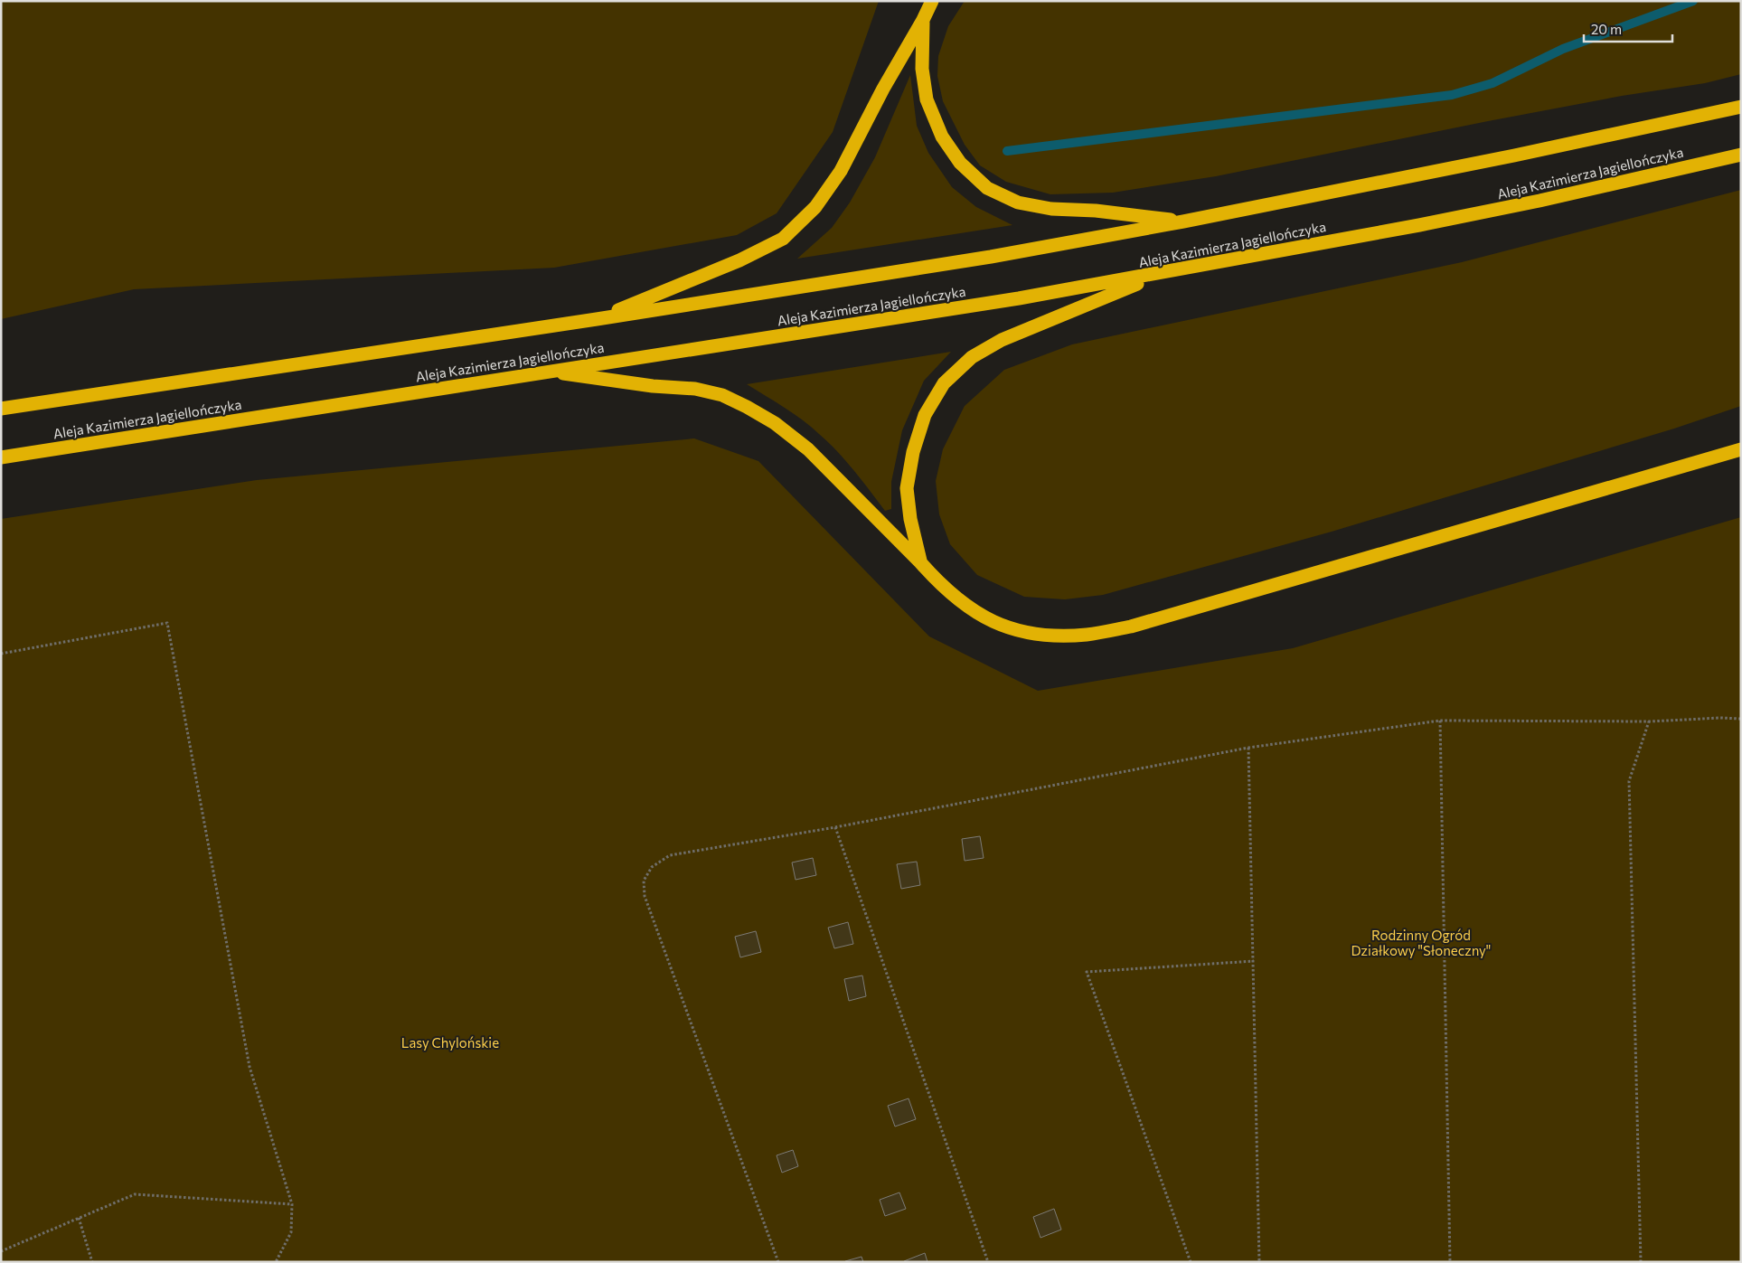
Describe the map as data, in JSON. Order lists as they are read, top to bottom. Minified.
{"streets":{"highway":["Aleja Kazimierza Jagiellończyka"]},"parks":["Rodzinny Ogród Działkowy \"Słoneczny\"","Lasy Chylońskie"],"scale_bar":"20 m"}
